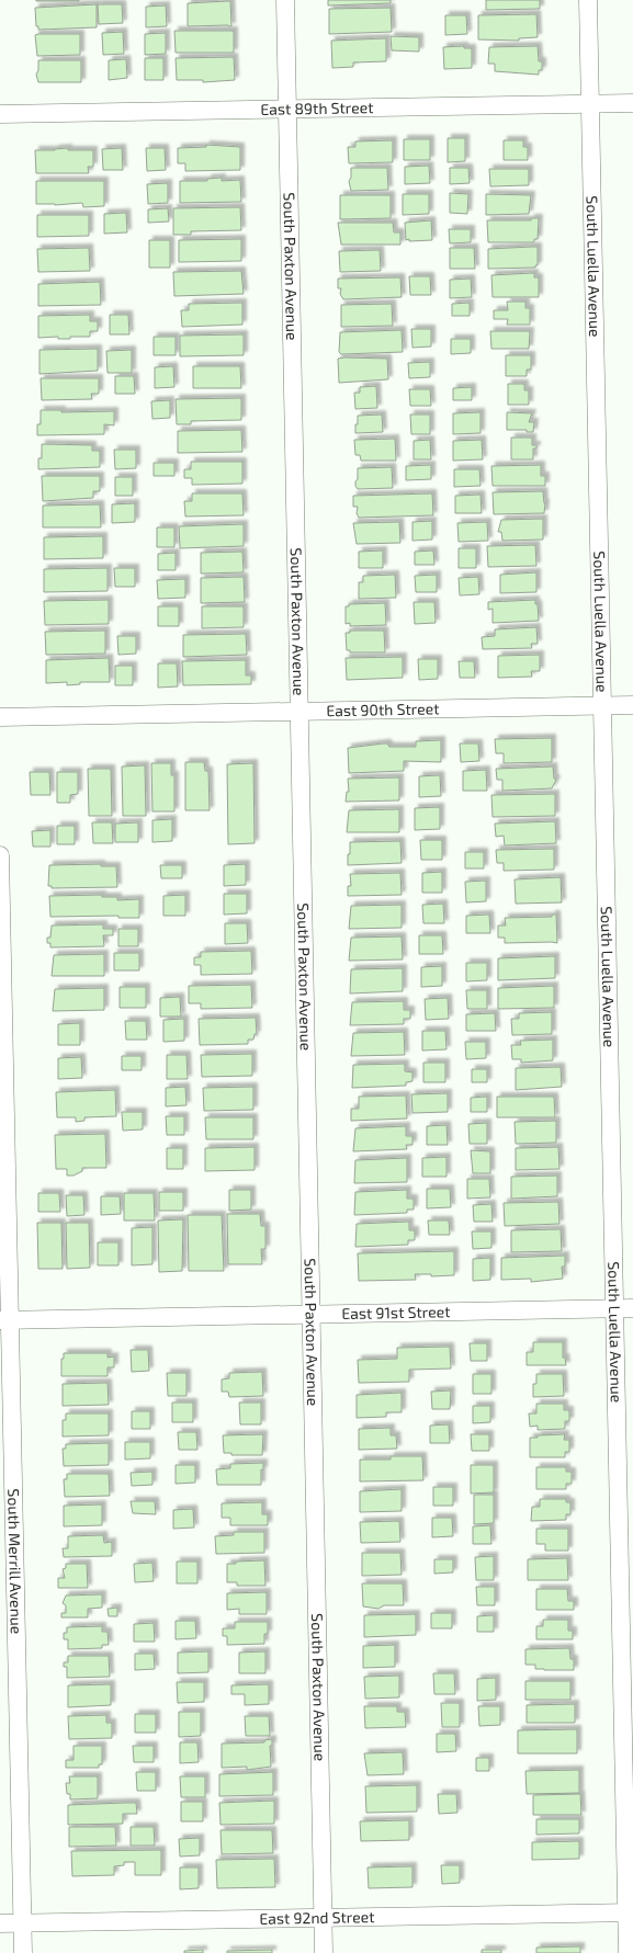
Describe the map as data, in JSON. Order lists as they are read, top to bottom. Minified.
{"streets":{"street":["East 89th Street","South Paxton Avenue","South Luella Avenue","East 90th Street","East 91st Street","South Merrill Avenue","East 92nd Street"]},"crossings":[["East 89th Street","South Paxton Avenue"],["East 89th Street","South Luella Avenue"],["South Paxton Avenue","East 90th Street"],["South Paxton Avenue","East 91st Street"],["South Paxton Avenue","East 92nd Street"],["South Luella Avenue","East 90th Street"],["South Luella Avenue","East 91st Street"],["South Luella Avenue","East 92nd Street"],["East 91st Street","South Merrill Avenue"],["South Merrill Avenue","East 92nd Street"]]}
